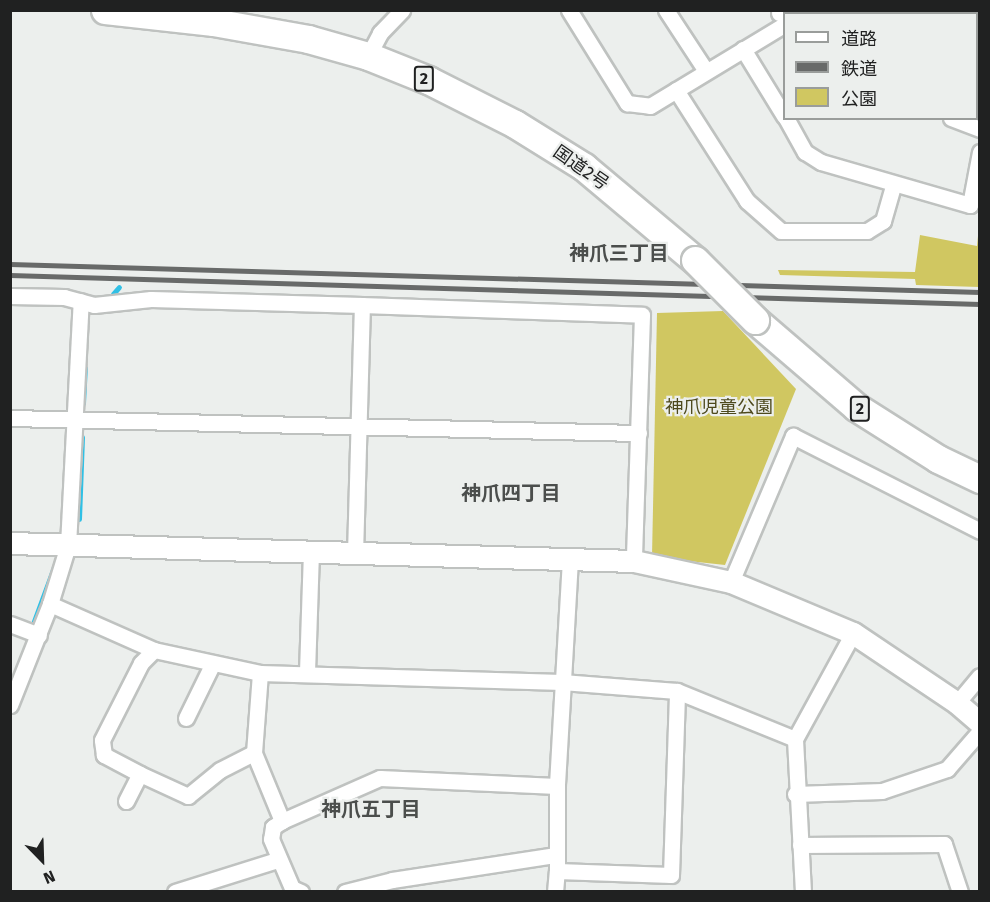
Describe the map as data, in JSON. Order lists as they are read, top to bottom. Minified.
{"streets":{"highway":["2","国道2号"]},"districts":["神爪三丁目","神爪四丁目","神爪五丁目"],"parks":["神爪児童公園"],"legend":["道路","鉄道","公園"],"north":"bottom right"}
